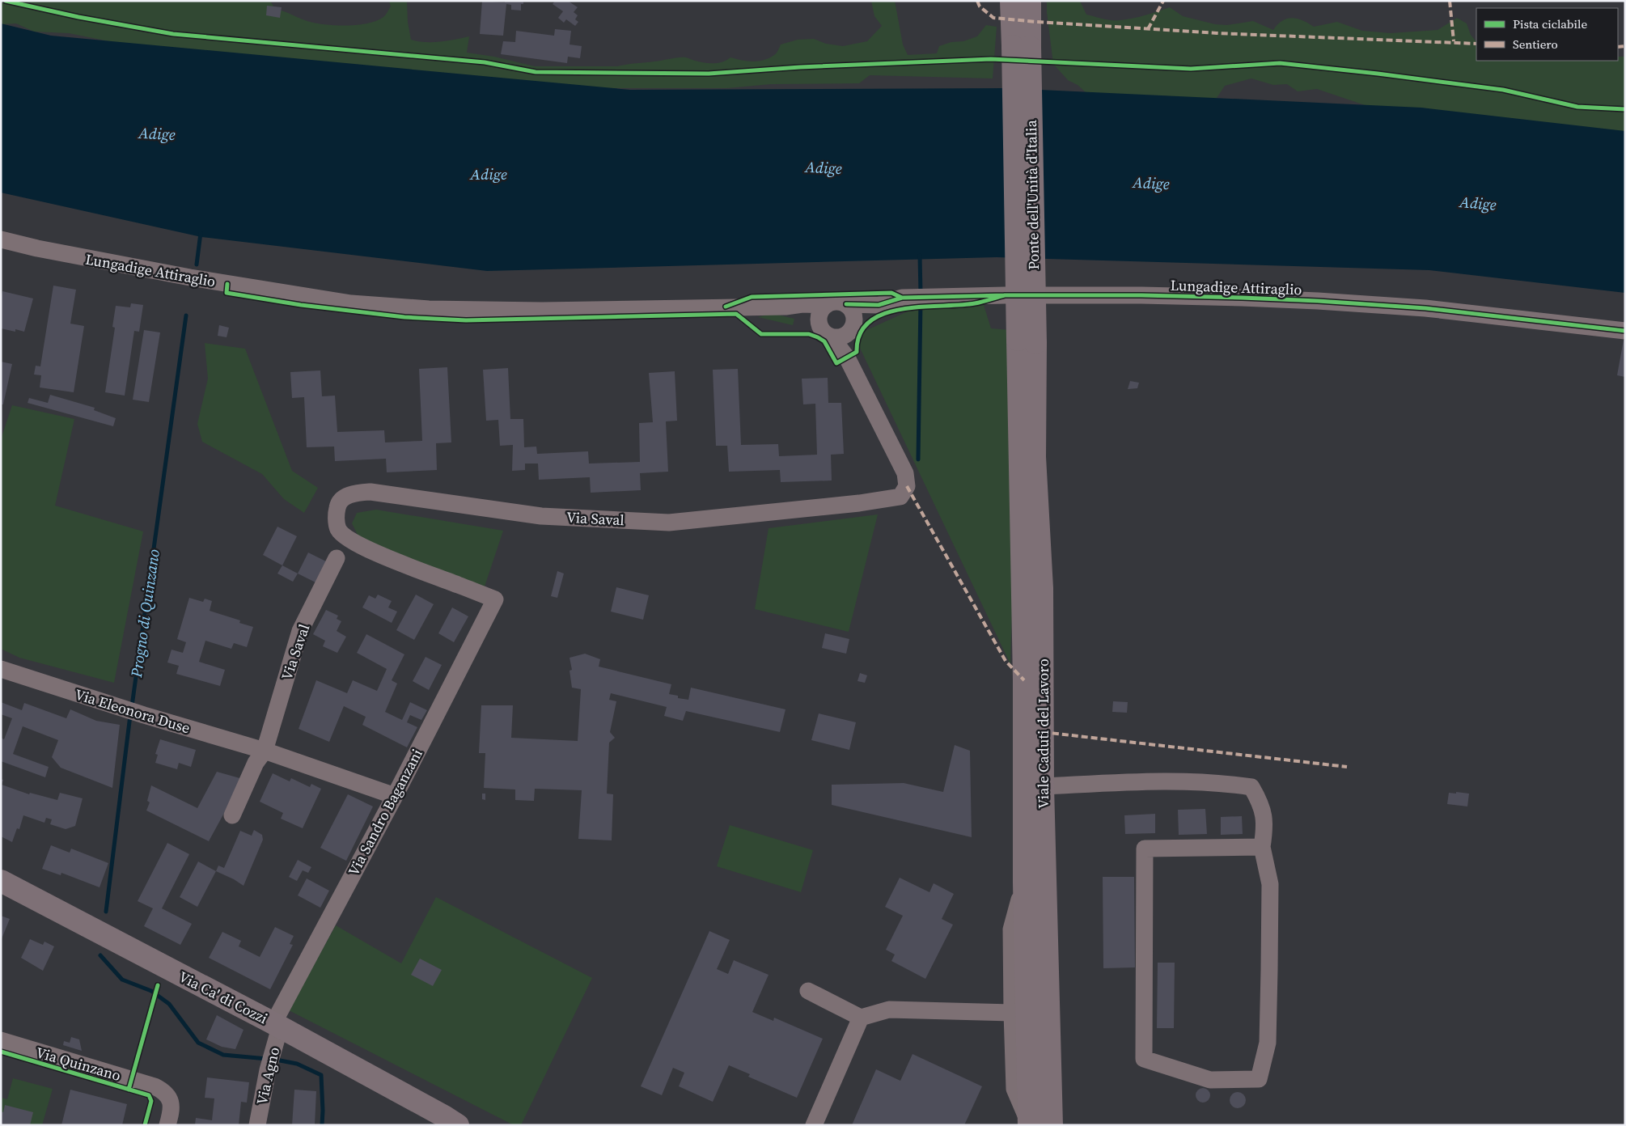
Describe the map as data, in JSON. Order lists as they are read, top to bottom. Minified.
{"streets":{"main road":["Ponte dell'Unità d'Italia","Viale Caduti del Lavoro","Via Ca' di Cozzi"],"street":["Lungadige Attiraglio","Via Saval","Via Eleonora Duse","Via Sandro Baganzani","Via Quinzano","Via Agno"]},"crossings":[["Ponte dell'Unità d'Italia","Viale Caduti del Lavoro"],["Lungadige Attiraglio","Via Saval"],["Via Saval","Via Eleonora Duse"],["Via Saval","Via Sandro Baganzani"],["Via Eleonora Duse","Via Sandro Baganzani"],["Via Sandro Baganzani","Via Ca' di Cozzi"],["Via Sandro Baganzani","Via Agno"],["Via Ca' di Cozzi","Via Agno"]],"water":["Adige","Progno di Quinzano"],"legend":["Pista ciclabile","Sentiero"]}
